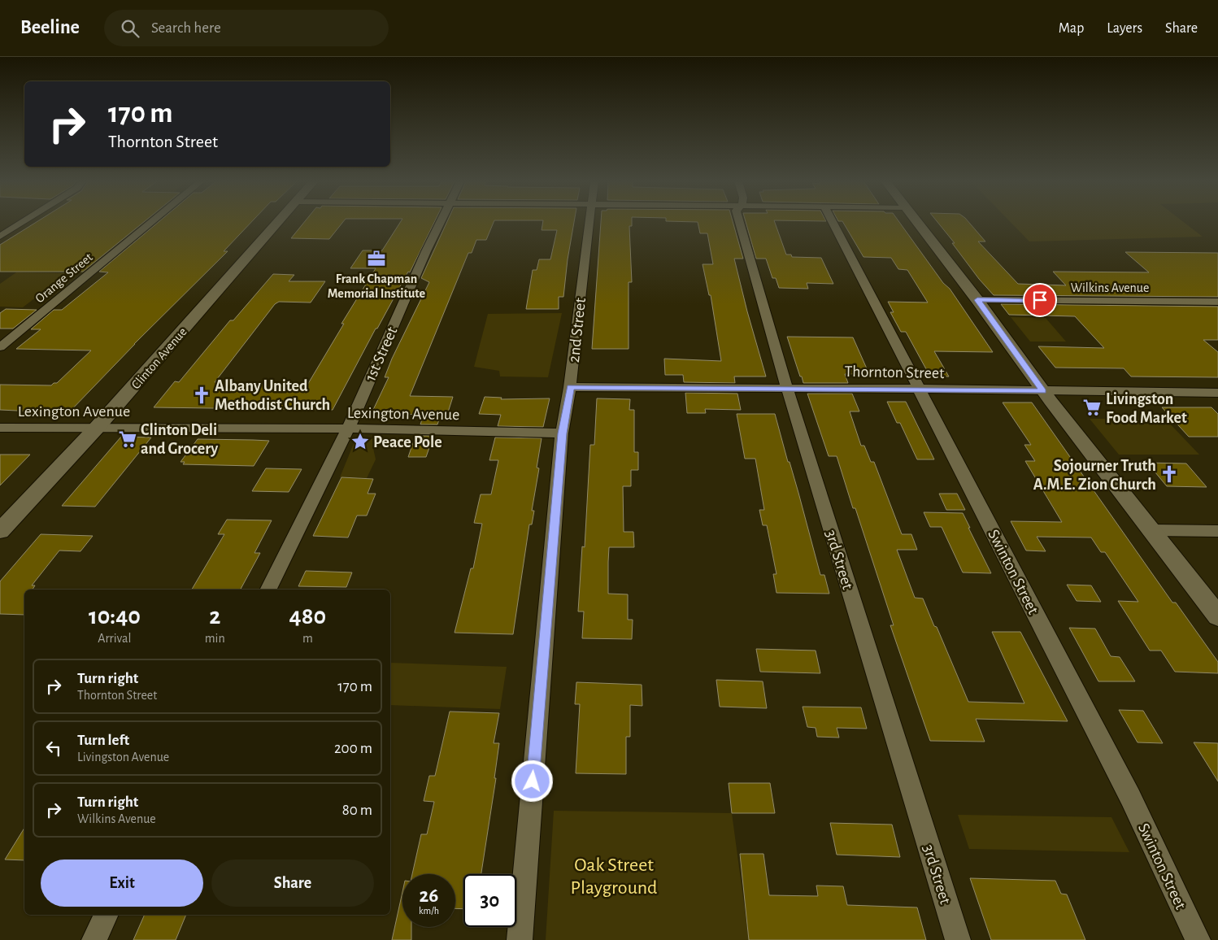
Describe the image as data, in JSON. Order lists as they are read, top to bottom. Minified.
{"streets":{"street":["Orange Street","Wilkins Avenue","2nd Street","1st Street","Clinton Avenue","Thornton Street","Lexington Avenue","3rd Street","Swinton Street"]},"crossings":[["2nd Street","Thornton Street"],["2nd Street","Lexington Avenue"],["1st Street","Lexington Avenue"],["Clinton Avenue","Lexington Avenue"],["Thornton Street","3rd Street"],["Thornton Street","Swinton Street"]],"parks":["Oak Street Playground"],"places":{"office":["Frank Chapman Memorial Institute"],"church":["Albany United Methodist Church","Sojourner Truth A.M.E. Zion Church"],"supermarket":["Livingston Food Market","Clinton Deli and Grocery"],"place":["Peace Pole"]},"page":{"header":"Beeline","search":"Search here","nav":["Map","Layers","Share"],"turn":["170 m","Thornton Street"],"eta":["10:40","Arrival","2","min","480","m"],"list":[{"name":"Turn right","note":"Thornton Street","value":"170 m"},{"name":"Turn left","note":"Livingston Avenue","value":"200 m"},{"name":"Turn right","note":"Wilkins Avenue","value":"80 m"}],"buttons":["Exit","Share"],"speed":"26 km/h","limit":"30"}}
